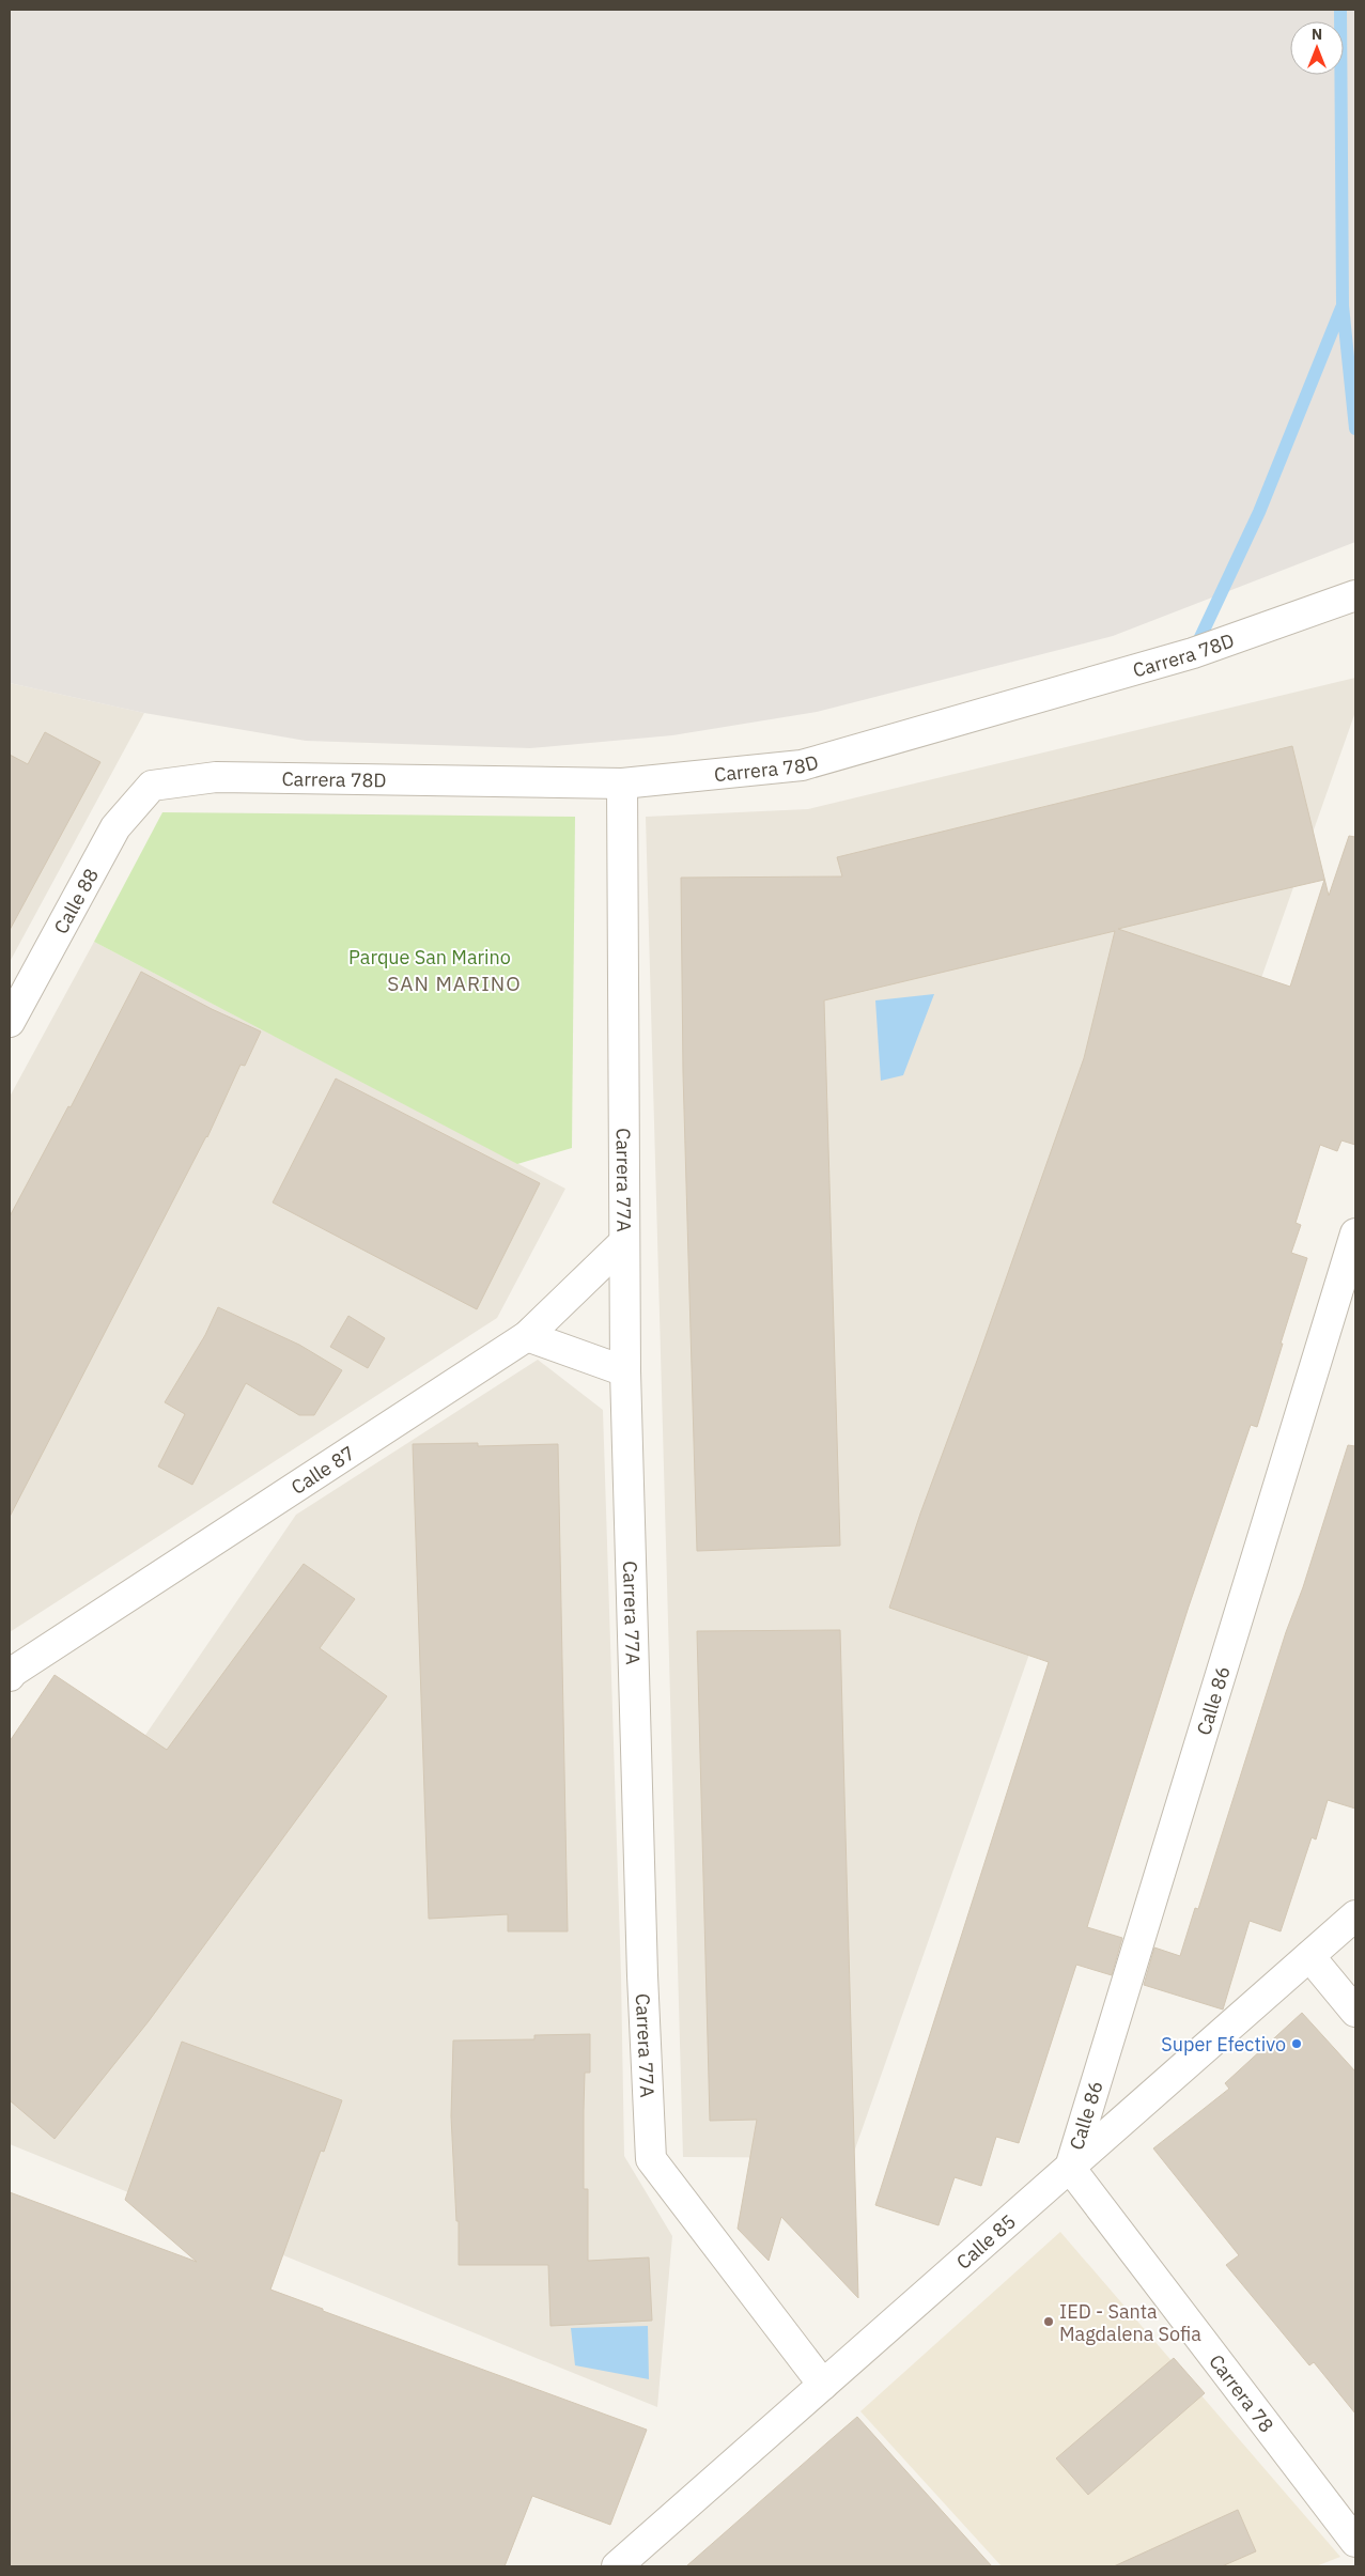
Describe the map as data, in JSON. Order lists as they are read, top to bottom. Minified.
{"streets":{"street":["Carrera 78D","Calle 88","Carrera 77A","Calle 87","Calle 86","Calle 85","Carrera 78"]},"crossings":[["Carrera 78D","Calle 88"],["Carrera 78D","Carrera 77A"],["Carrera 77A","Calle 87"],["Carrera 77A","Calle 85"],["Calle 86","Calle 85"],["Calle 86","Carrera 78"],["Calle 85","Carrera 78"]],"districts":["SAN MARINO"],"parks":["Parque San Marino"],"places":["Super Efectivo","IED - Santa Magdalena Sofia"],"north":"top"}
